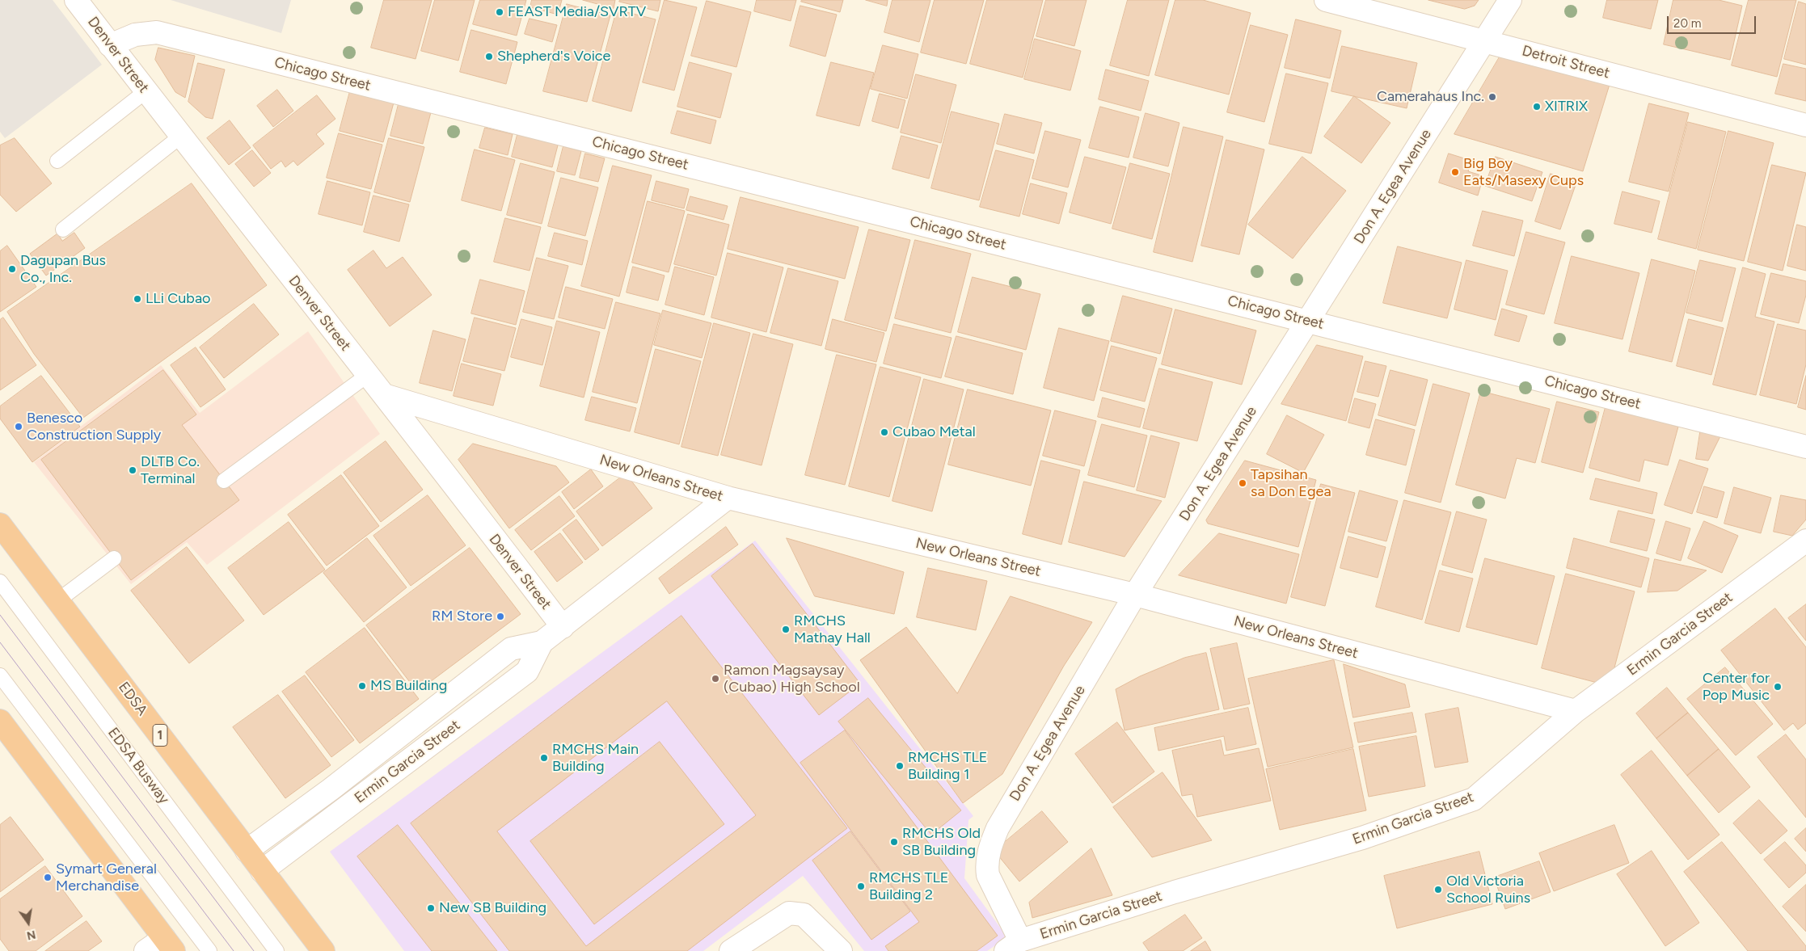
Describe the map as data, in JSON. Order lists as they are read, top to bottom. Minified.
{"streets":{"highway":["EDSA","1"],"street":["Denver Street","Detroit Street","Chicago Street","Don A. Egea Avenue","New Orleans Street","Ermin Garcia Street"],"lane":["EDSA Busway"]},"crossings":[["Denver Street","Chicago Street"],["Denver Street","New Orleans Street"],["Denver Street","Ermin Garcia Street"],["Detroit Street","Don A. Egea Avenue"],["Chicago Street","Don A. Egea Avenue"],["Don A. Egea Avenue","New Orleans Street"],["Don A. Egea Avenue","Ermin Garcia Street"],["New Orleans Street","Ermin Garcia Street"],["Ermin Garcia Street","EDSA"]],"places":["FEAST Media/SVRTV","Shepherd's Voice","Camerahaus Inc.","XITRIX","Big Boy Eats/Masexy Cups","Dagupan Bus Co., Inc.","LLi Cubao","Benesco Construction Supply","Cubao Metal","DLTB Co. Terminal","Tapsihan sa Don Egea","RM Store","RMCHS Mathay Hall","Ramon Magsaysay (Cubao) High School","MS Building","Center for Pop Music","RMCHS Main Building","RMCHS TLE Building 1","RMCHS Old SB Building","Symart General Merchandise","RMCHS TLE Building 2","Old Victoria School Ruins","New SB Building"],"scale_bar":"20 m","north":"bottom"}
